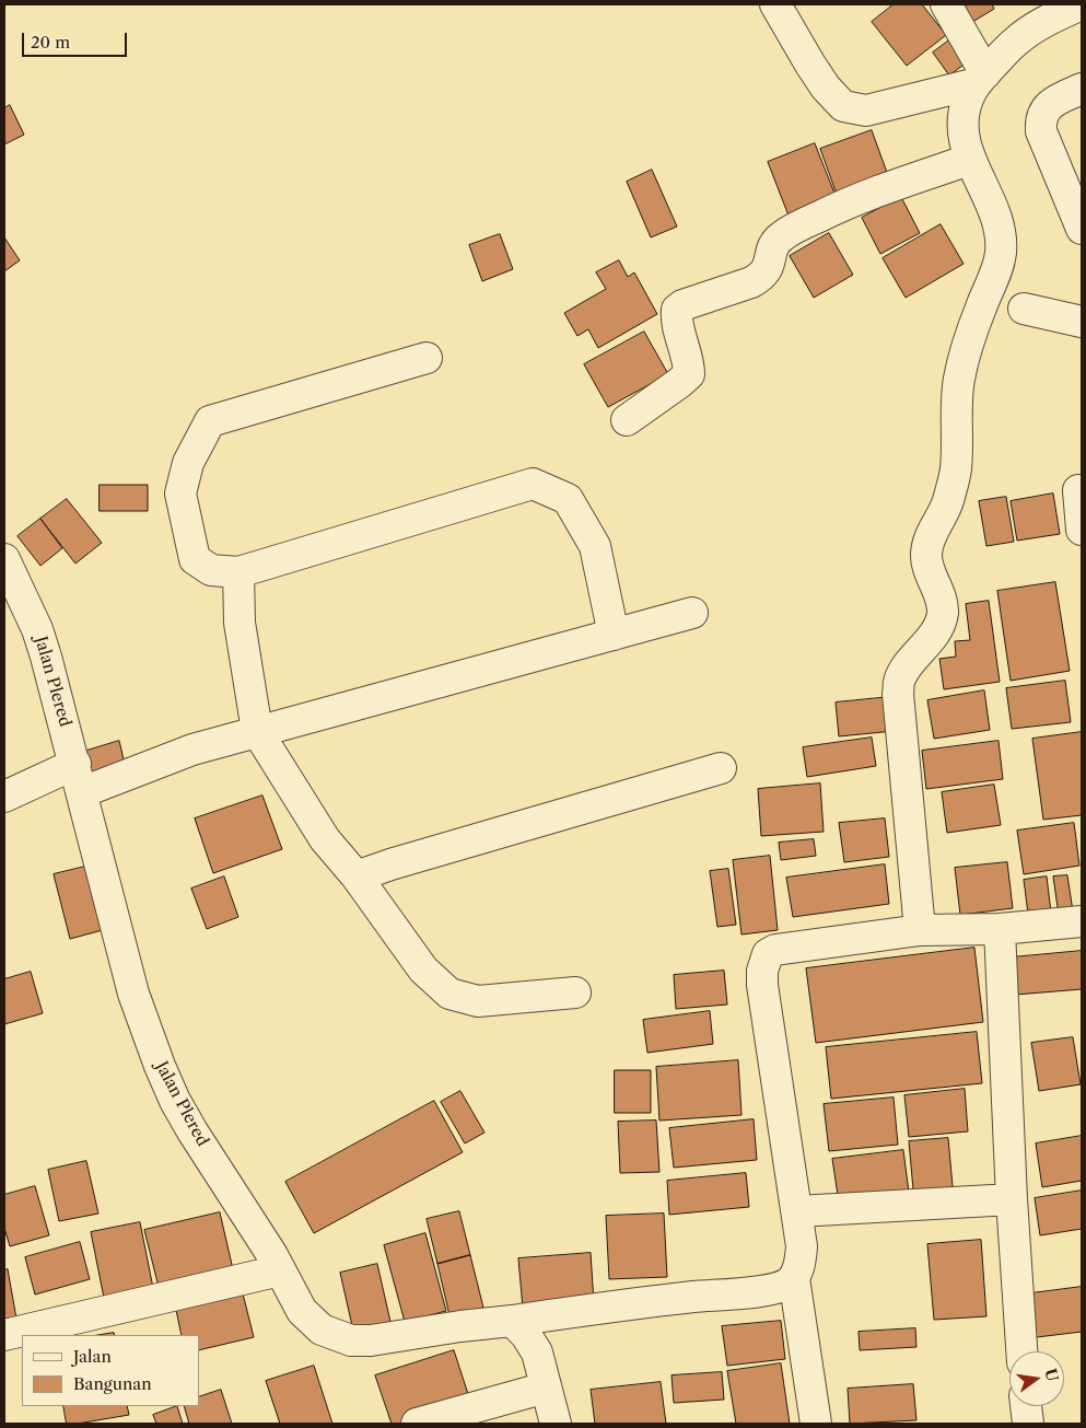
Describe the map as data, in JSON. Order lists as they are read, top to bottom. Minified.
{"streets":{"street":["Jalan Plered"]},"legend":["Jalan","Bangunan"],"scale_bar":"20 m","north":"right"}
